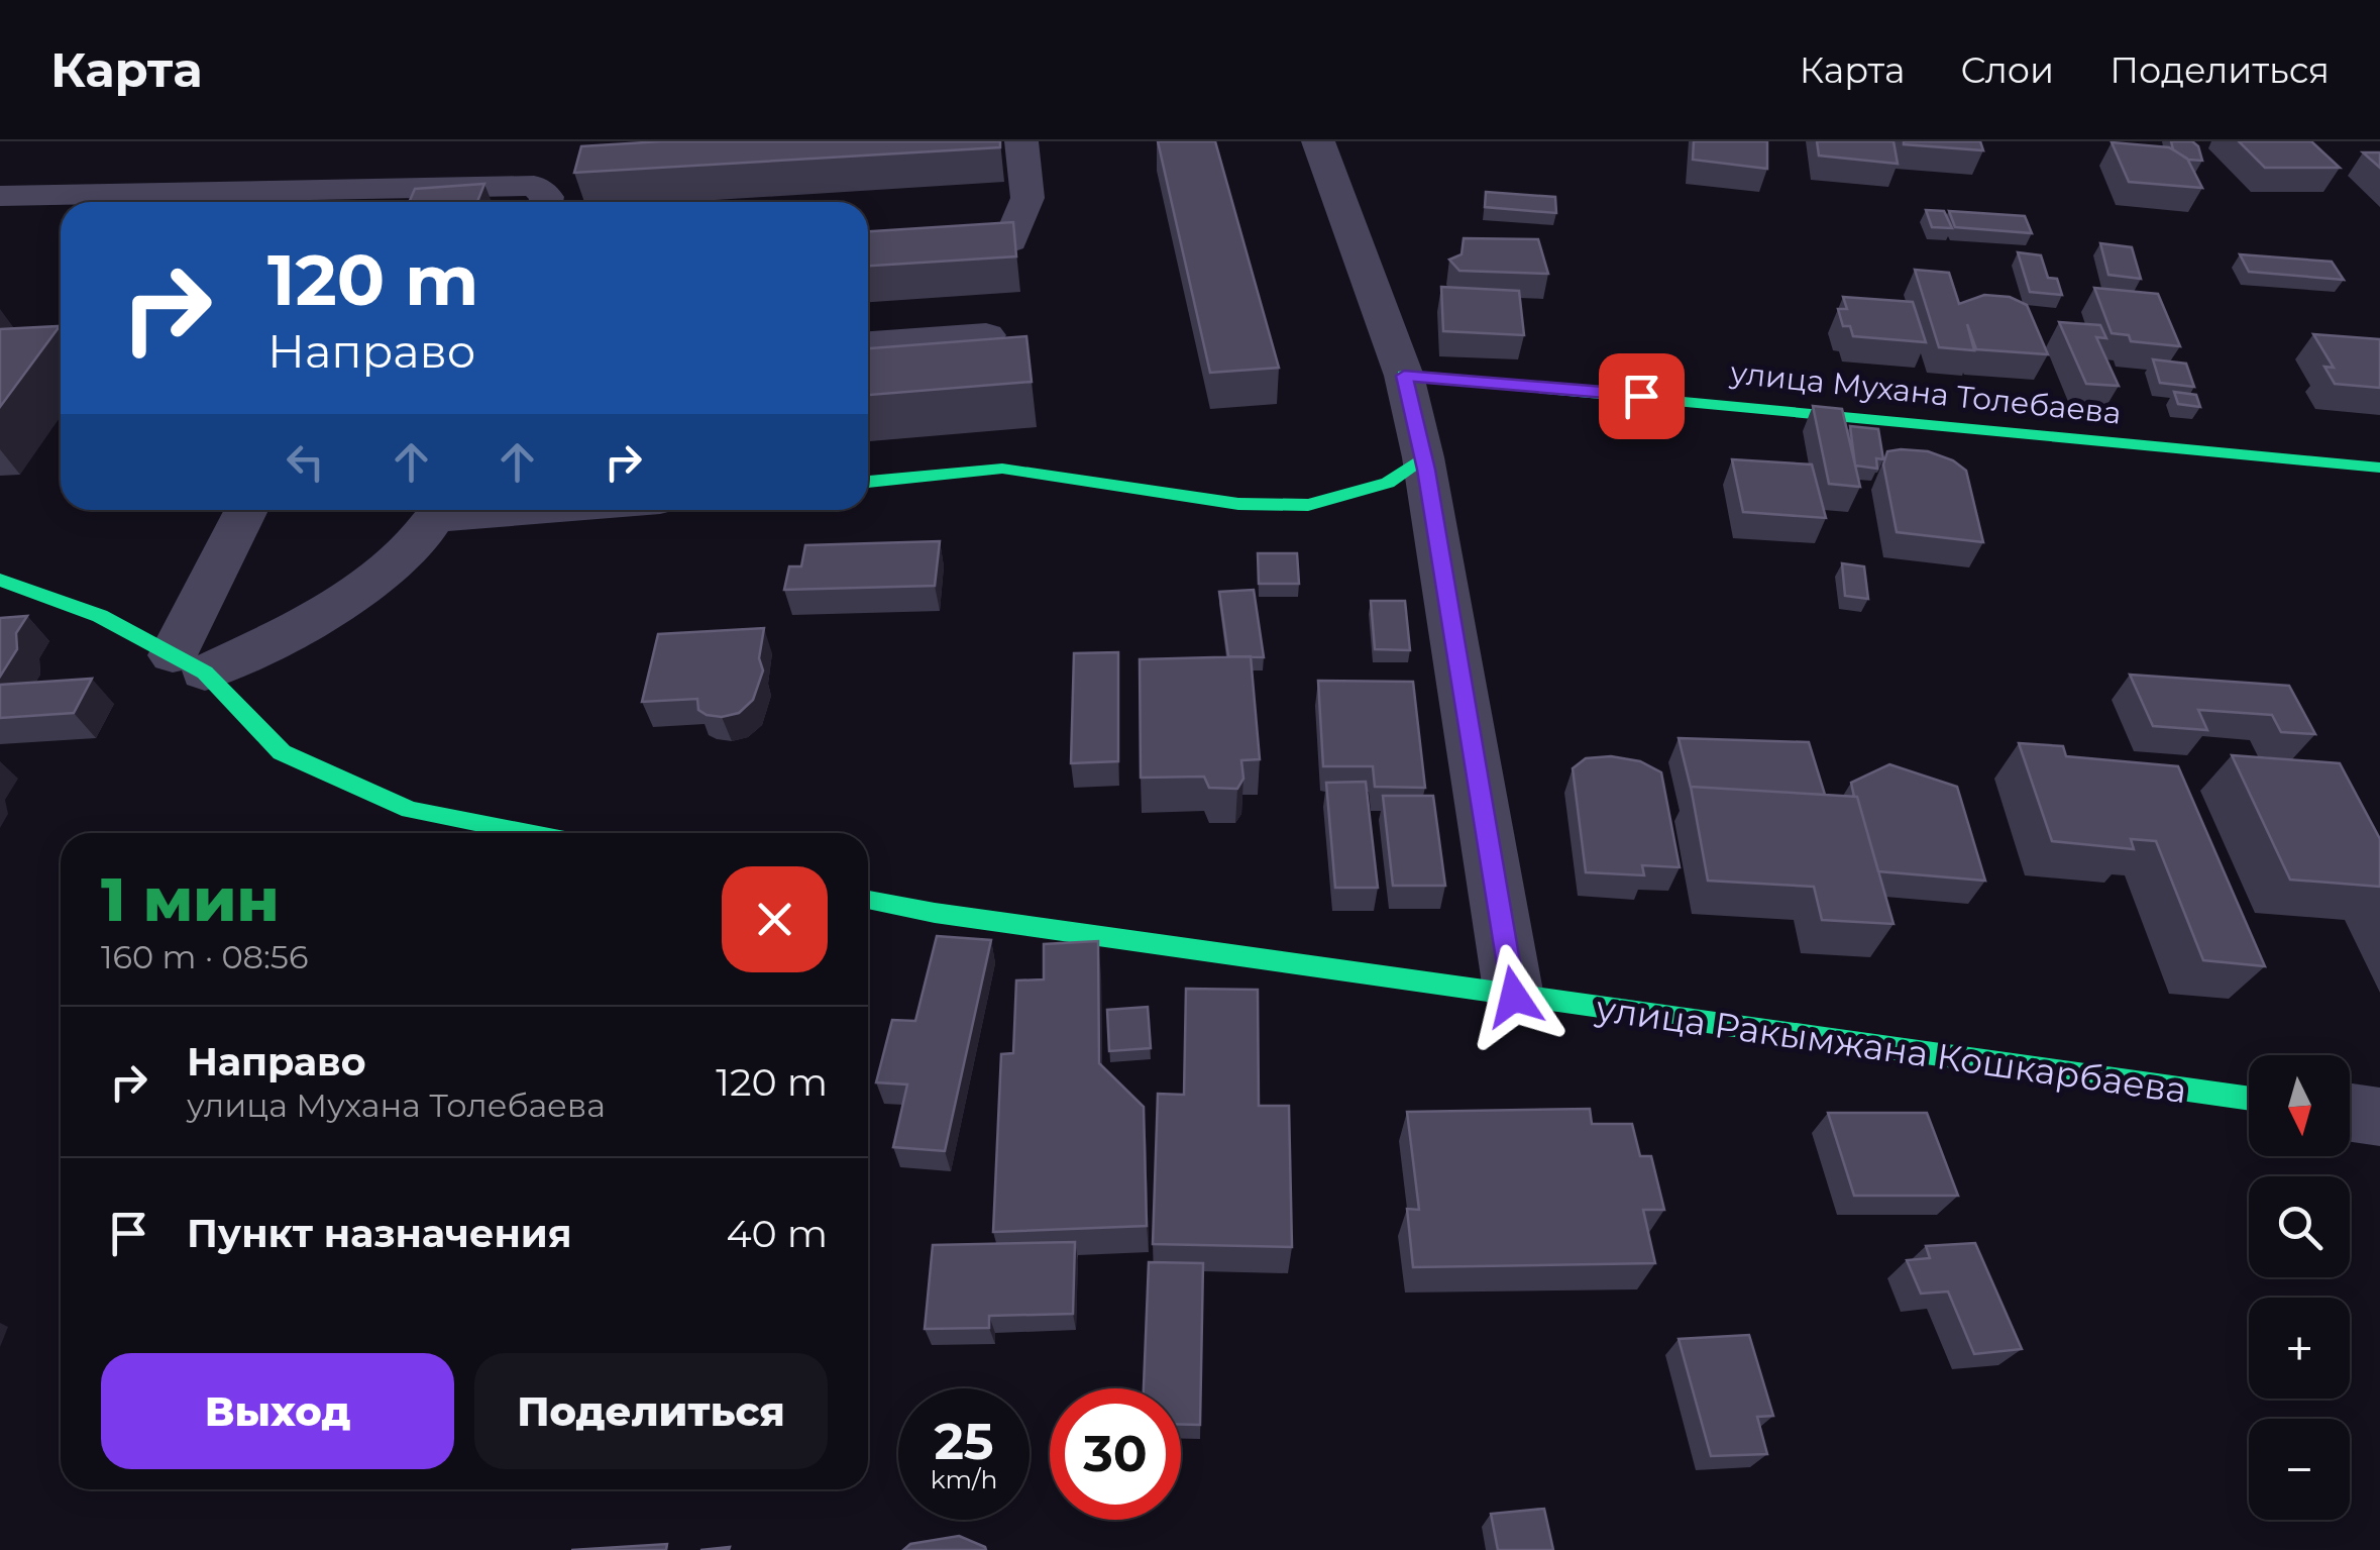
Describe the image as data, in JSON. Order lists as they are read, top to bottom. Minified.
{"streets":{"street":["улица Мухана Толебаева","улица Ракымжана Кошкарбаева"]},"north":"bottom","page":{"header":"Карта","nav":["Карта","Слои","Поделиться"],"turn":["120 m","Направо"],"heading":["1 мин","160 m · 08:56"],"list":[{"name":"Направо","note":"улица Мухана Толебаева","value":"120 m"},{"name":"Пункт назначения","value":"40 m"}],"map_buttons":["+","−"],"buttons":["Выход","Поделиться"],"speed":"25 km/h","limit":"30"}}
